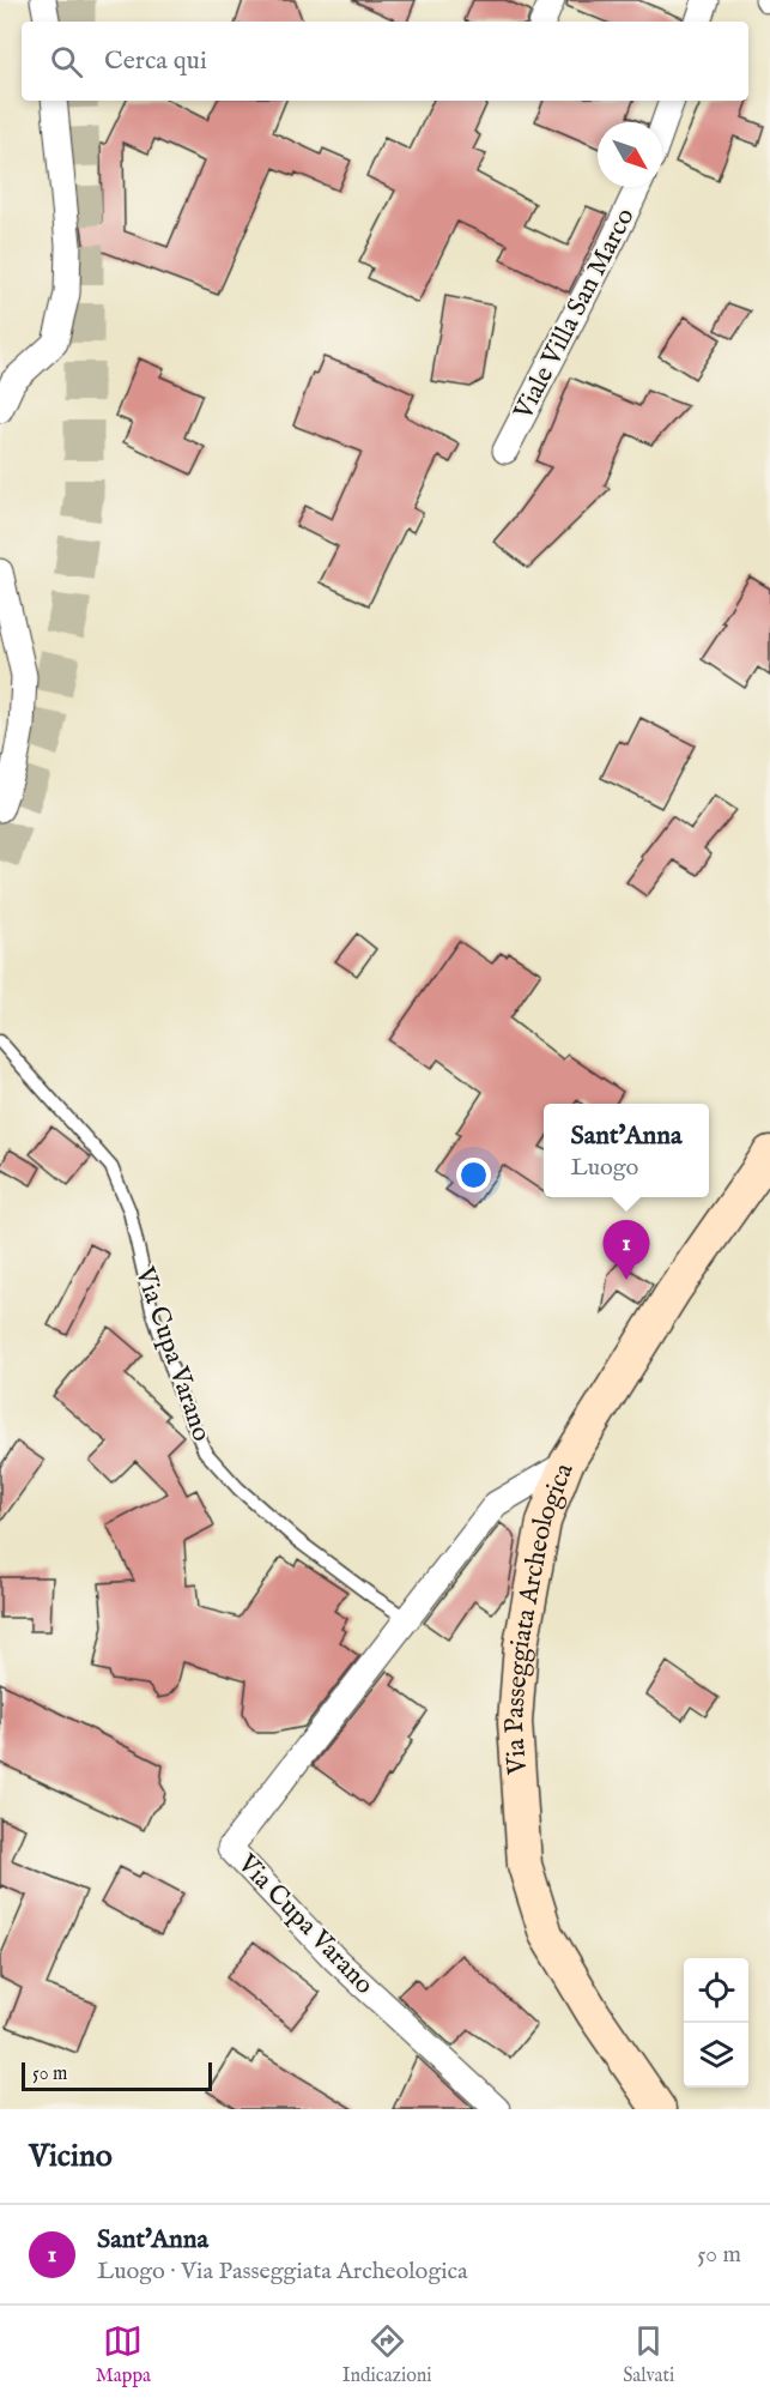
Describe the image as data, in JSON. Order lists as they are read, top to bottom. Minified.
{"streets":{"street":["Viale Villa San Marco","Via Cupa Varano","Via Passeggiata Archeologica"]},"crossings":[["Via Cupa Varano","Via Passeggiata Archeologica"]],"scale_bar":"50 m","north":"bottom right","page":{"search":"Cerca qui","popup":["Sant'Anna","Luogo"],"pins":"1","scale":"50 m","heading":"Vicino","list":[{"mark":"1","name":"Sant'Anna","note":"Luogo · Via Passeggiata Archeologica","value":"50 m"}],"nav":["Mappa","Indicazioni","Salvati"]}}
